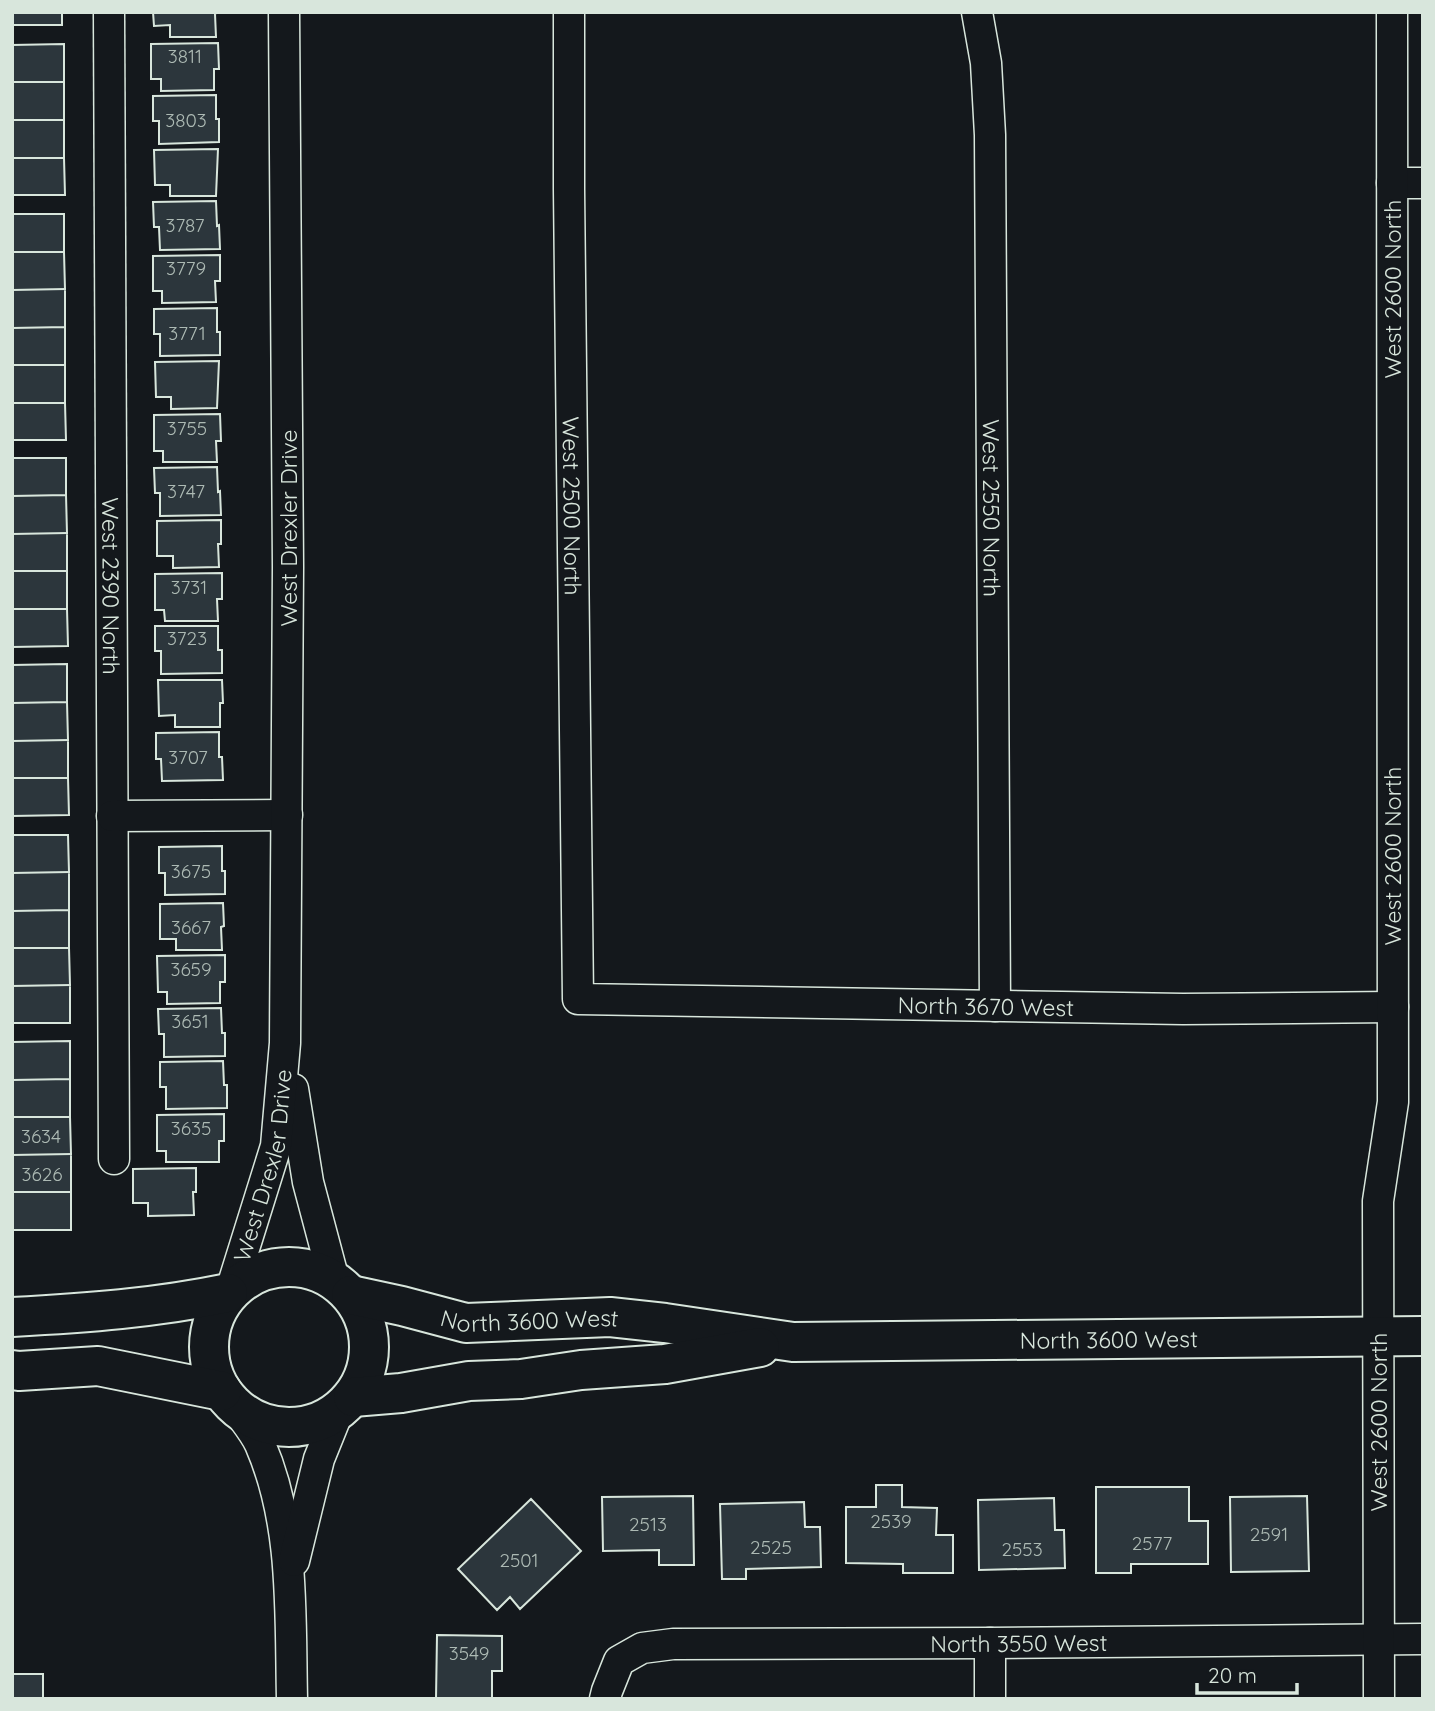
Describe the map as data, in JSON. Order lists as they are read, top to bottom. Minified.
{"streets":{"street":["West 2600 North","West 2500 North","West 2550 North","West Drexler Drive","West 2390 North","North 3670 West","North 3600 West","North 3550 West"]},"crossings":[["West 2600 North","North 3670 West"],["West 2600 North","North 3600 West"],["West 2600 North","North 3550 West"],["West 2500 North","North 3670 West"],["West 2550 North","North 3670 West"],["West Drexler Drive","North 3600 West"]],"house_numbers":["3811","3803","3787","3779","3771","3755","3747","3731","3723","3707","3675","3667","3659","3651","3635","3634","3626","2539","2513","2591","2577","2525","2553","2501","3549"],"scale_bar":"20 m"}
